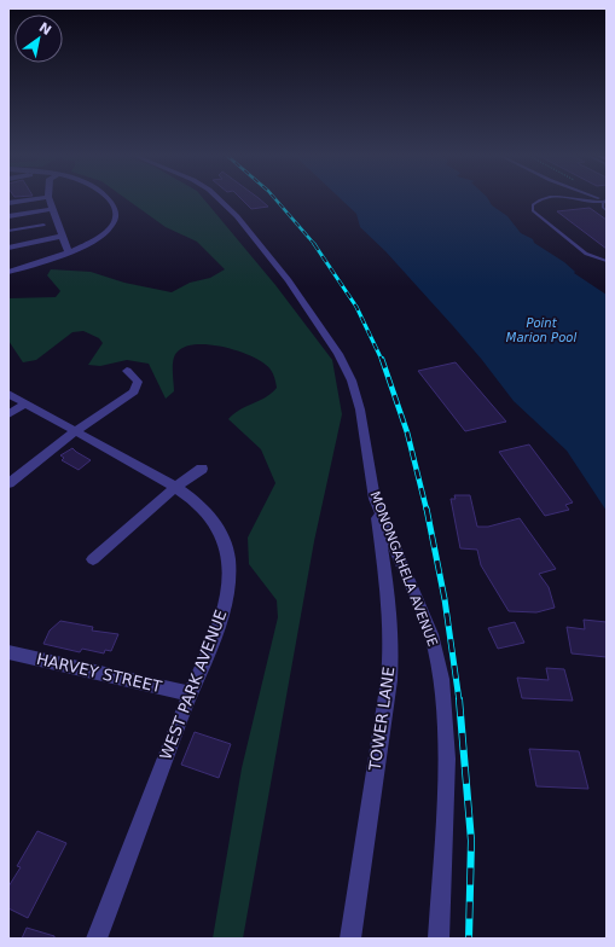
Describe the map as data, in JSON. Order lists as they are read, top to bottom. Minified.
{"streets":{"street":["MONONGAHELA AVENUE","HARVEY STREET","WEST PARK AVENUE","TOWER LANE"]},"crossings":[["MONONGAHELA AVENUE","TOWER LANE"],["HARVEY STREET","WEST PARK AVENUE"]],"water":["Point Marion Pool"],"north":"top right"}
